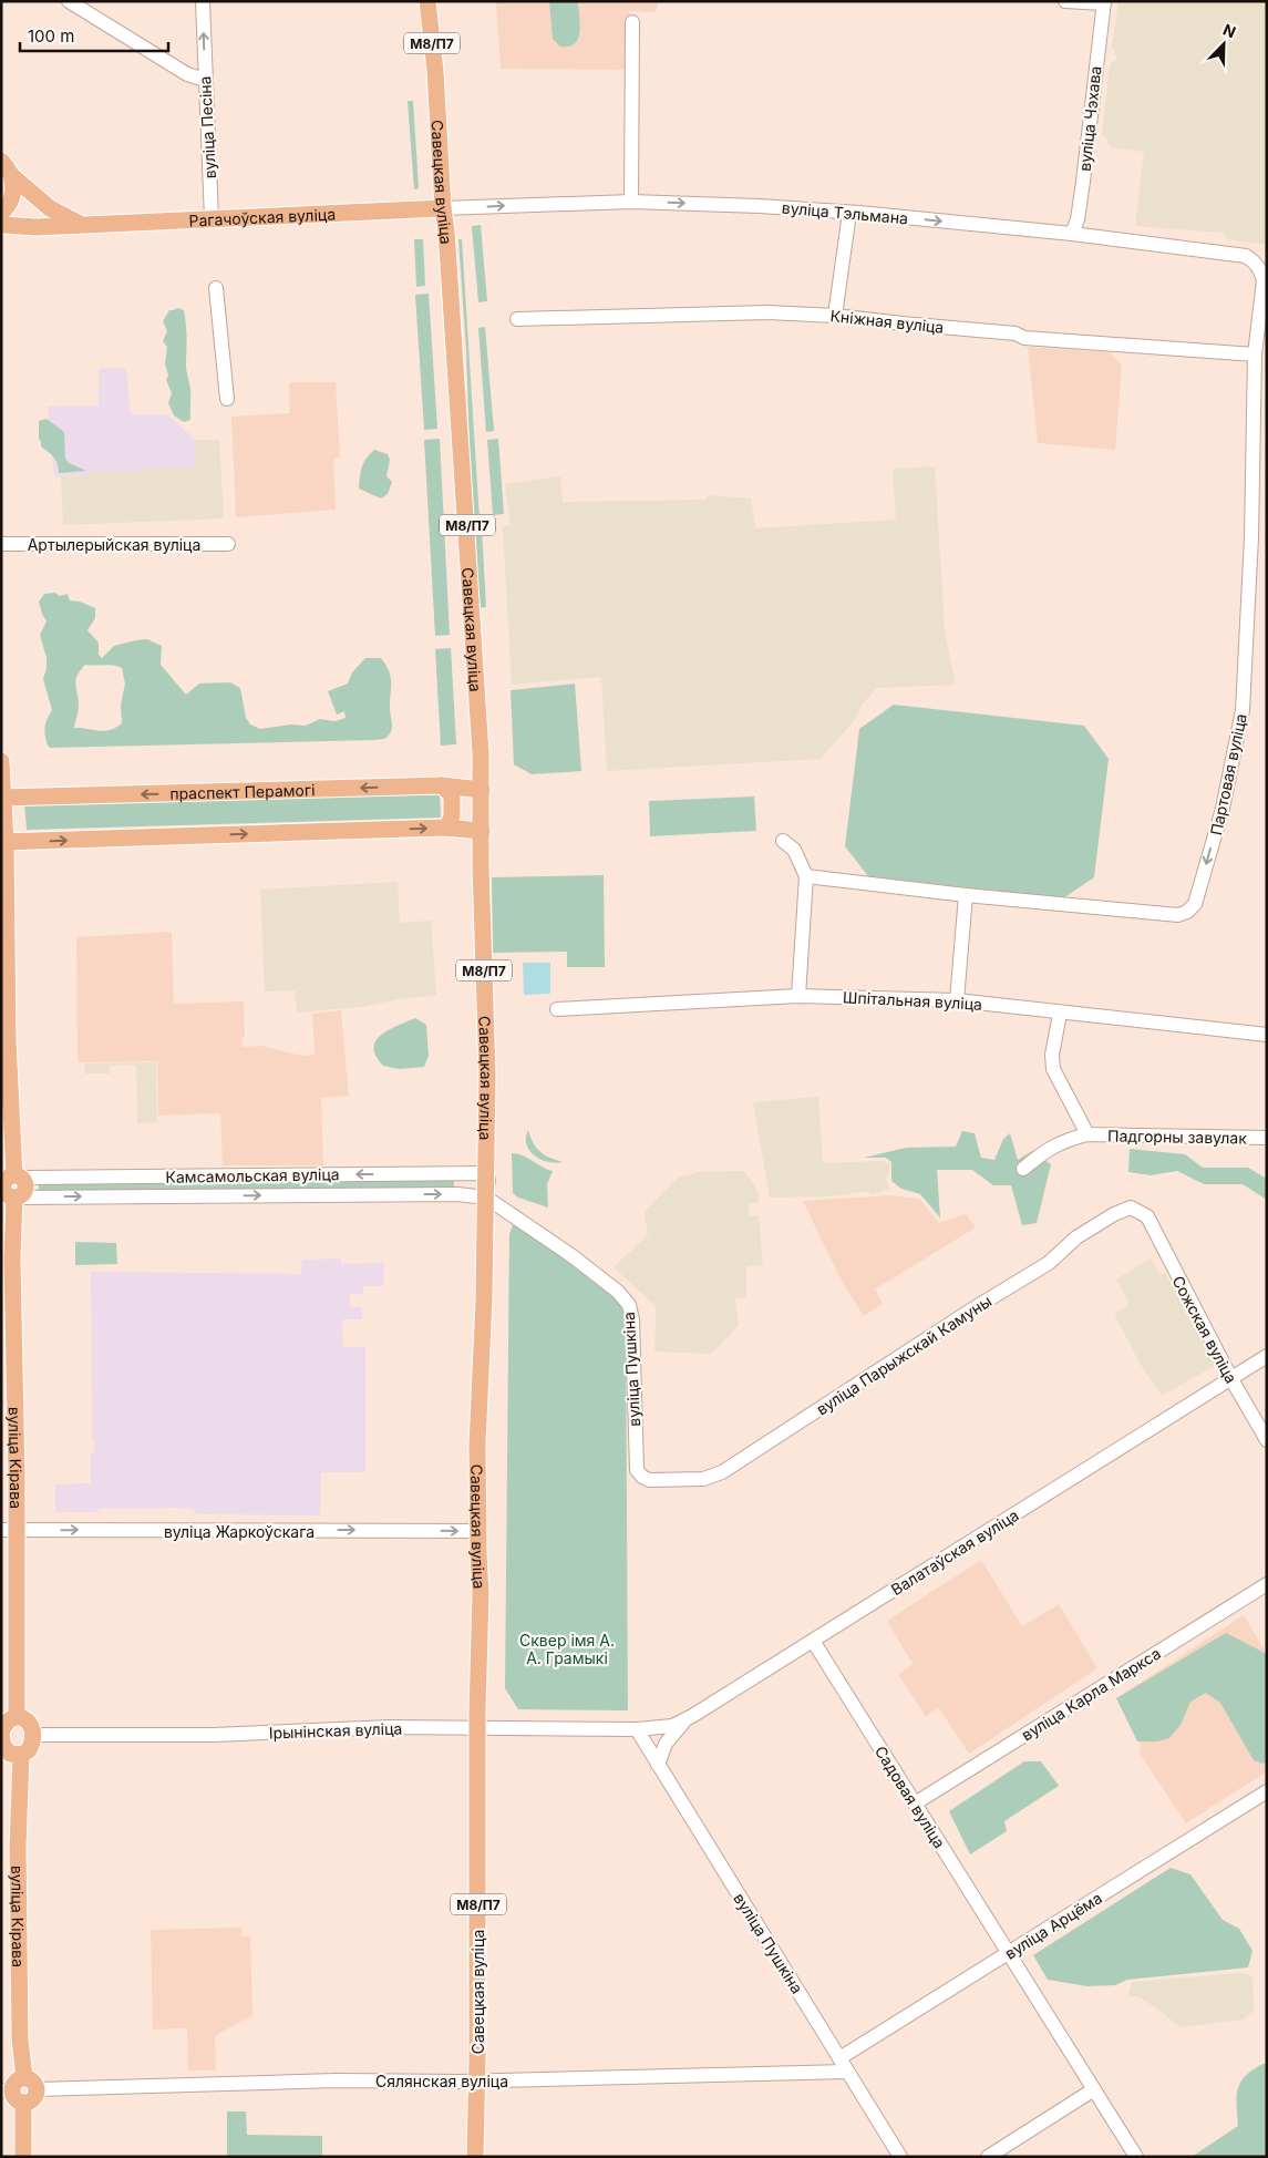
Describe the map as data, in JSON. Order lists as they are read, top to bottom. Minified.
{"streets":{"main road":["М8/П7","Савецкая вуліца","Рагачоўская вуліца","праспект Перамогі","вуліца Кірава"],"street":["вуліца Чэхава","вуліца Песіна","вуліца Тэльмана","Кніжная вуліца","Артылерыйская вуліца","Партовая вуліца","Шпітальная вуліца","Падгорны завулак","Камсамольская вуліца","Сожская вуліца","вуліца Парыжскай Камуны","вуліца Пушкіна","вуліца Жаркоўскага","Валатаўская вуліца","вуліца Карла Маркса","Ірынінская вуліца","Садовая вуліца","вуліца Арцёма","Сялянская вуліца"]},"crossings":[["вуліца Чэхава","вуліца Тэльмана"],["вуліца Песіна","Рагачоўская вуліца"],["Савецкая вуліца","вуліца Тэльмана"],["Савецкая вуліца","Рагачоўская вуліца"],["Савецкая вуліца","праспект Перамогі"],["Савецкая вуліца","Камсамольская вуліца"],["Савецкая вуліца","вуліца Пушкіна"],["Савецкая вуліца","вуліца Жаркоўскага"],["Савецкая вуліца","Ірынінская вуліца"],["Савецкая вуліца","Сялянская вуліца"],["вуліца Тэльмана","Рагачоўская вуліца"],["вуліца Тэльмана","Партовая вуліца"],["Кніжная вуліца","Партовая вуліца"],["праспект Перамогі","вуліца Кірава"],["Шпітальная вуліца","Падгорны завулак"],["Камсамольская вуліца","вуліца Пушкіна"],["Камсамольская вуліца","вуліца Кірава"],["Сожская вуліца","вуліца Парыжскай Камуны"],["Сожская вуліца","Валатаўская вуліца"],["вуліца Парыжскай Камуны","вуліца Пушкіна"],["вуліца Пушкіна","Валатаўская вуліца"],["вуліца Пушкіна","Ірынінская вуліца"],["вуліца Пушкіна","вуліца Арцёма"],["вуліца Пушкіна","Сялянская вуліца"],["вуліца Кірава","вуліца Жаркоўскага"],["вуліца Кірава","Ірынінская вуліца"],["вуліца Кірава","Сялянская вуліца"],["Валатаўская вуліца","Ірынінская вуліца"],["Валатаўская вуліца","Садовая вуліца"],["вуліца Карла Маркса","Садовая вуліца"],["Садовая вуліца","вуліца Арцёма"]],"one_way":["вуліца Песіна","вуліца Тэльмана","вуліца Жаркоўскага"],"parks":["Сквер імя А. А. Грамыкі"],"scale_bar":"100 m","north":"top right"}
